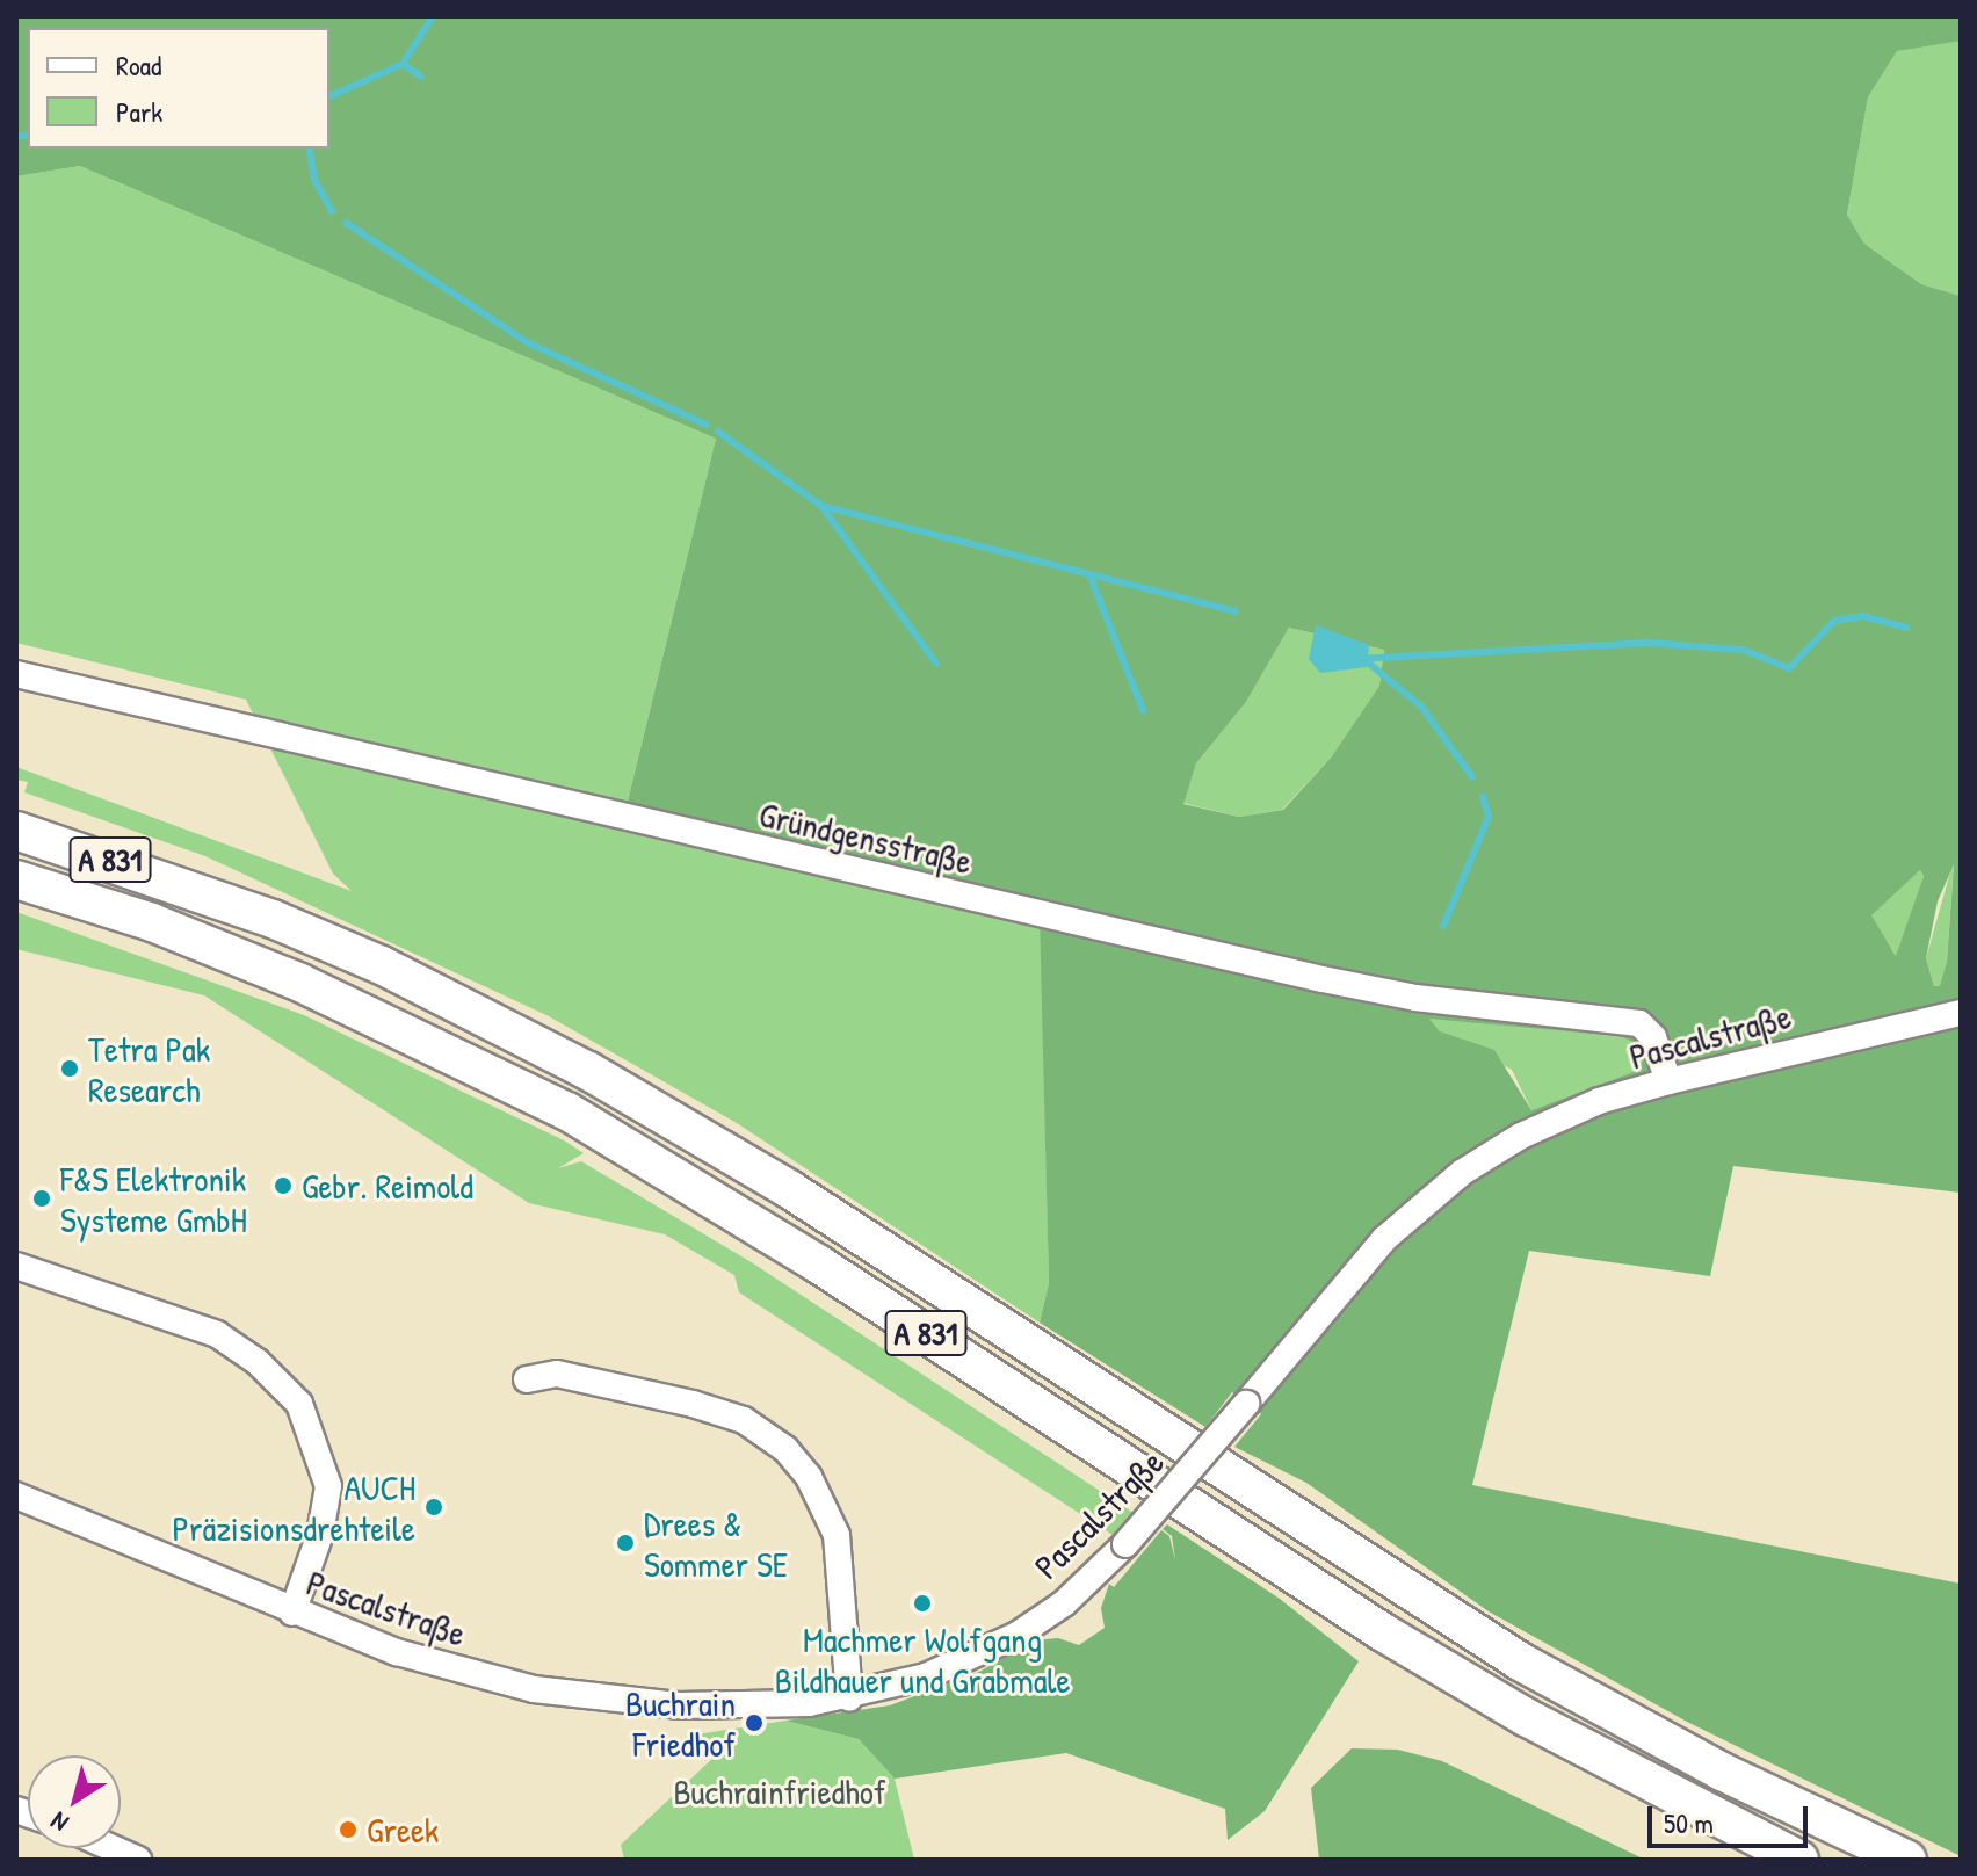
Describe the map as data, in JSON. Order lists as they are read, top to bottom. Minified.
{"streets":{"highway":["A 831"],"street":["Gründgensstraße","Pascalstraße"]},"crossings":[["Gründgensstraße","Pascalstraße"]],"parks":["Buchrainfriedhof"],"places":["Tetra Pak Research","Gebr. Reimold","F&S Elektronik Systeme GmbH","AUCH Präzisionsdrehteile","Drees & Sommer SE","Machmer Wolfgang Bildhauer und Grabmale","Buchrain Friedhof","Greek"],"legend":["Road","Park"],"scale_bar":"50 m","north":"bottom left"}
